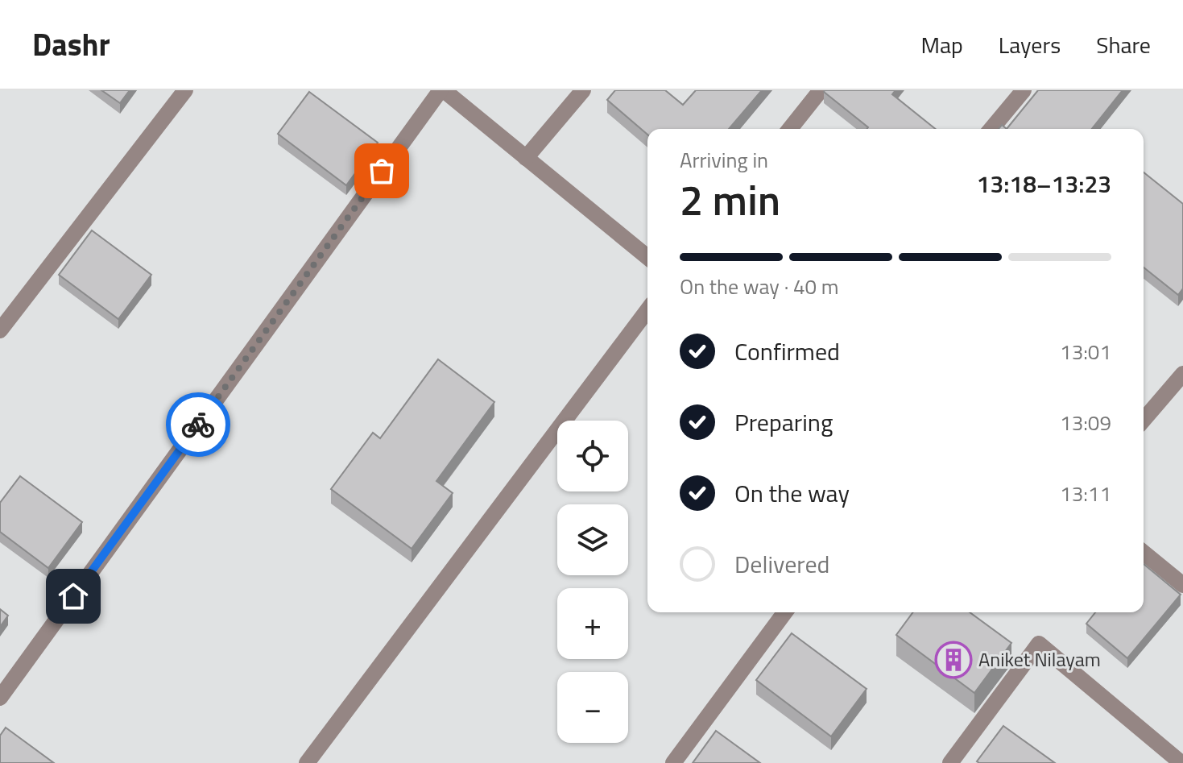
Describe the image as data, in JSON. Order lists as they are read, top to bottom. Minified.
{"places":{"building":["Aniket Nilayam"]},"page":{"header":"Dashr","nav":["Map","Layers","Share"],"heading":["2 min","Arriving in","13:18–13:23"],"bar":"On the way · 40 m","list":[["Confirmed","13:01"],["Preparing","13:09"],["On the way","13:11"],"Delivered"],"map_buttons":["+","−"]}}
